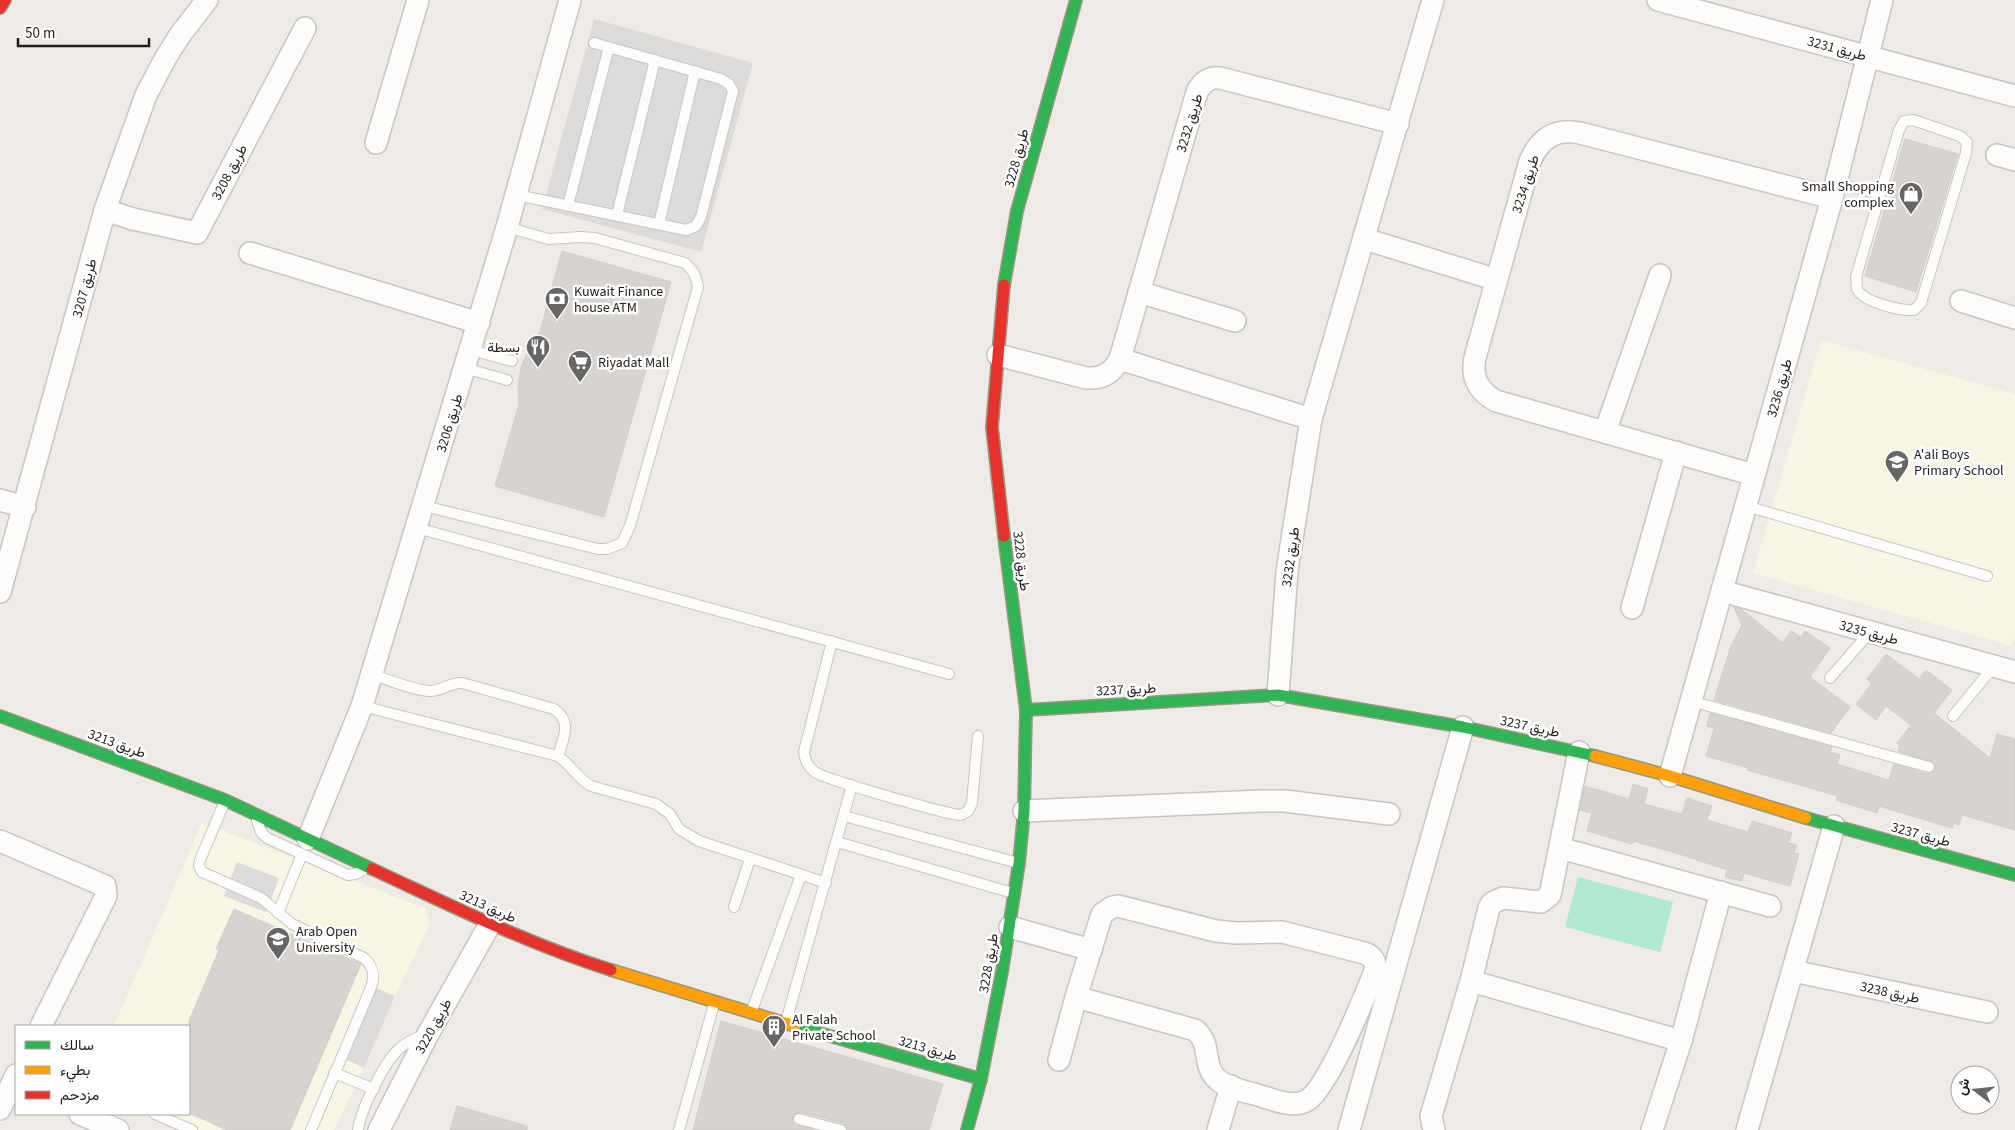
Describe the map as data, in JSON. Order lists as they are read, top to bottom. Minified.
{"streets":{"street":["طريق 3231","طريق 3232","طريق 3228","طريق 3208","طريق 3234","طريق 3207","طريق 3236","طريق 3206","طريق 3235","طريق 3237","طريق 3213","طريق 3238","طريق 3220"]},"crossings":[["طريق 3231","طريق 3236"],["طريق 3232","طريق 3228"],["طريق 3232","طريق 3237"],["طريق 3228","طريق 3237"],["طريق 3228","طريق 3213"],["طريق 3208","طريق 3207"],["طريق 3234","طريق 3236"],["طريق 3236","طريق 3235"],["طريق 3236","طريق 3237"],["طريق 3206","طريق 3213"],["طريق 3213","طريق 3220"]],"places":{"shop":["Small Shopping complex"],"bank":["Kuwait Finance house ATM"],"restaurant":["بسطة"],"supermarket":["Riyadat Mall"],"school or university":["A'ali Boys Primary School","Arab Open University"],"building":["Al Falah Private School"]},"legend":["سالك","بطيء","مزدحم"],"scale_bar":"50 m","north":"left"}
